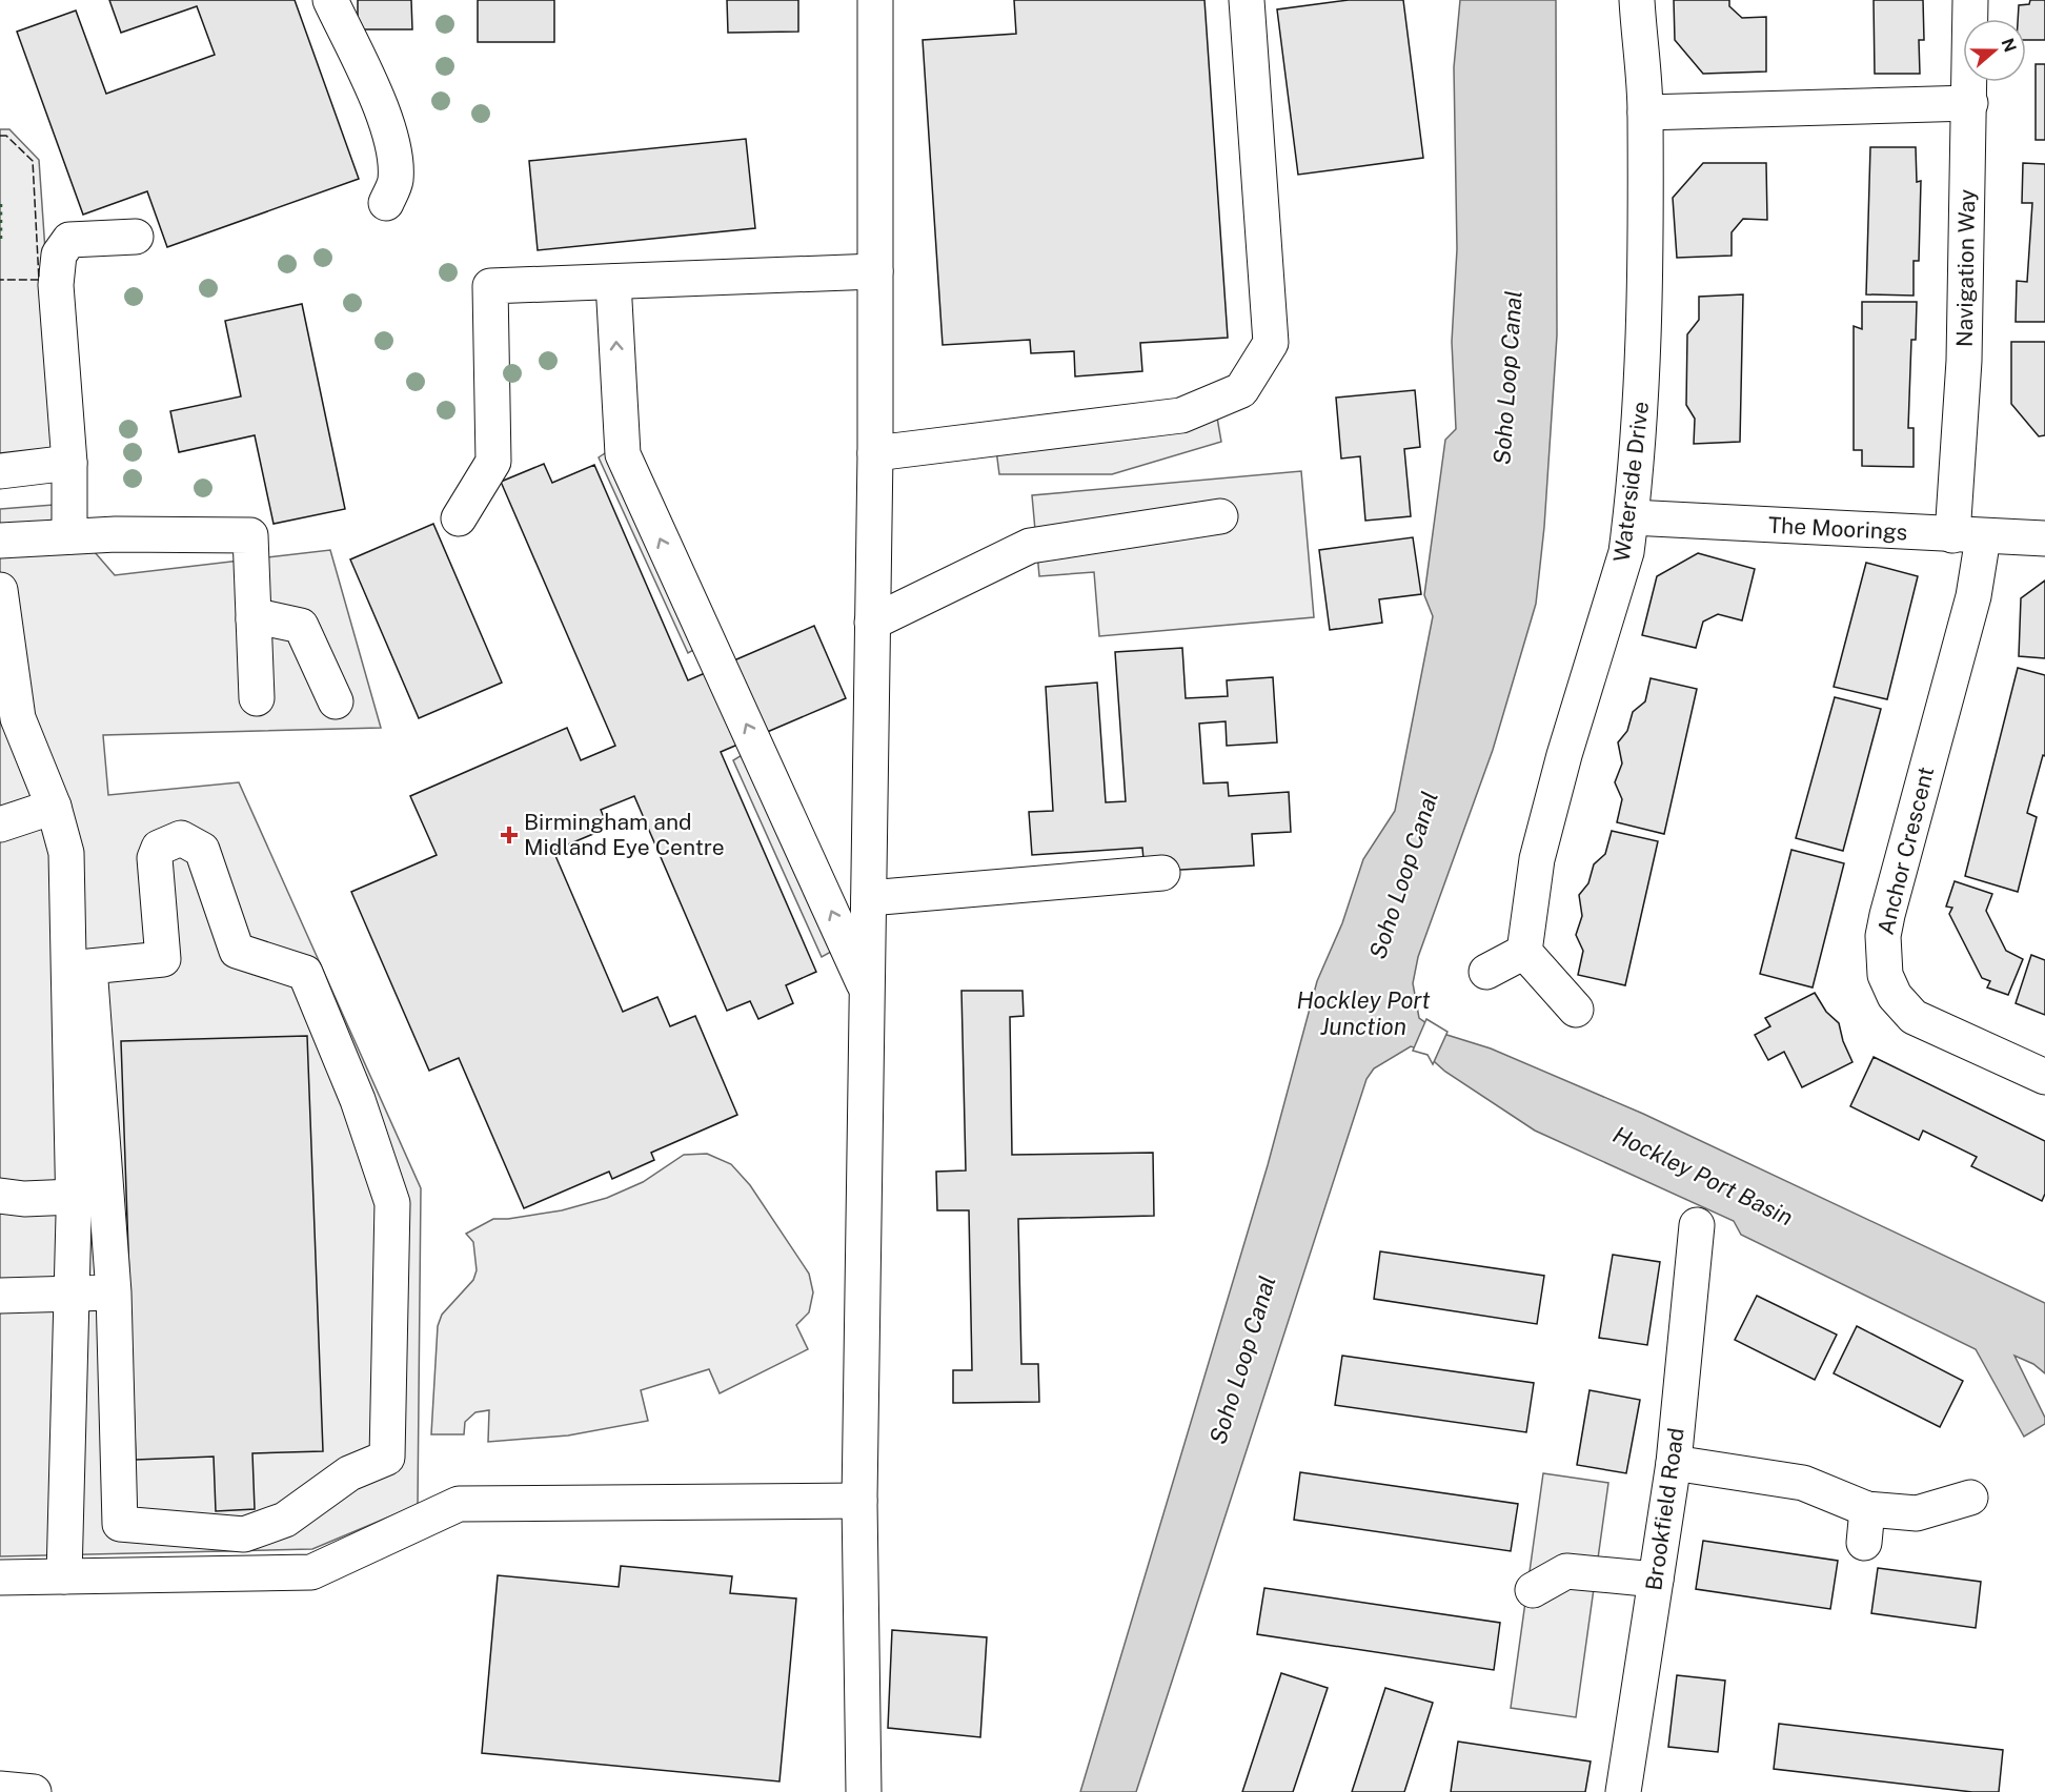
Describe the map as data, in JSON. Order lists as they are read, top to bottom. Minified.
{"streets":{"street":["Navigation Way","Waterside Drive","The Moorings","Anchor Crescent","Brookfield Road"]},"crossings":[["Navigation Way","The Moorings"],["Navigation Way","Anchor Crescent"],["Waterside Drive","The Moorings"],["The Moorings","Anchor Crescent"]],"water":["Soho Loop Canal","Hockley Port Junction","Hockley Port Basin"],"places":{"health":["Birmingham and Midland Eye Centre"]},"north":"right"}
